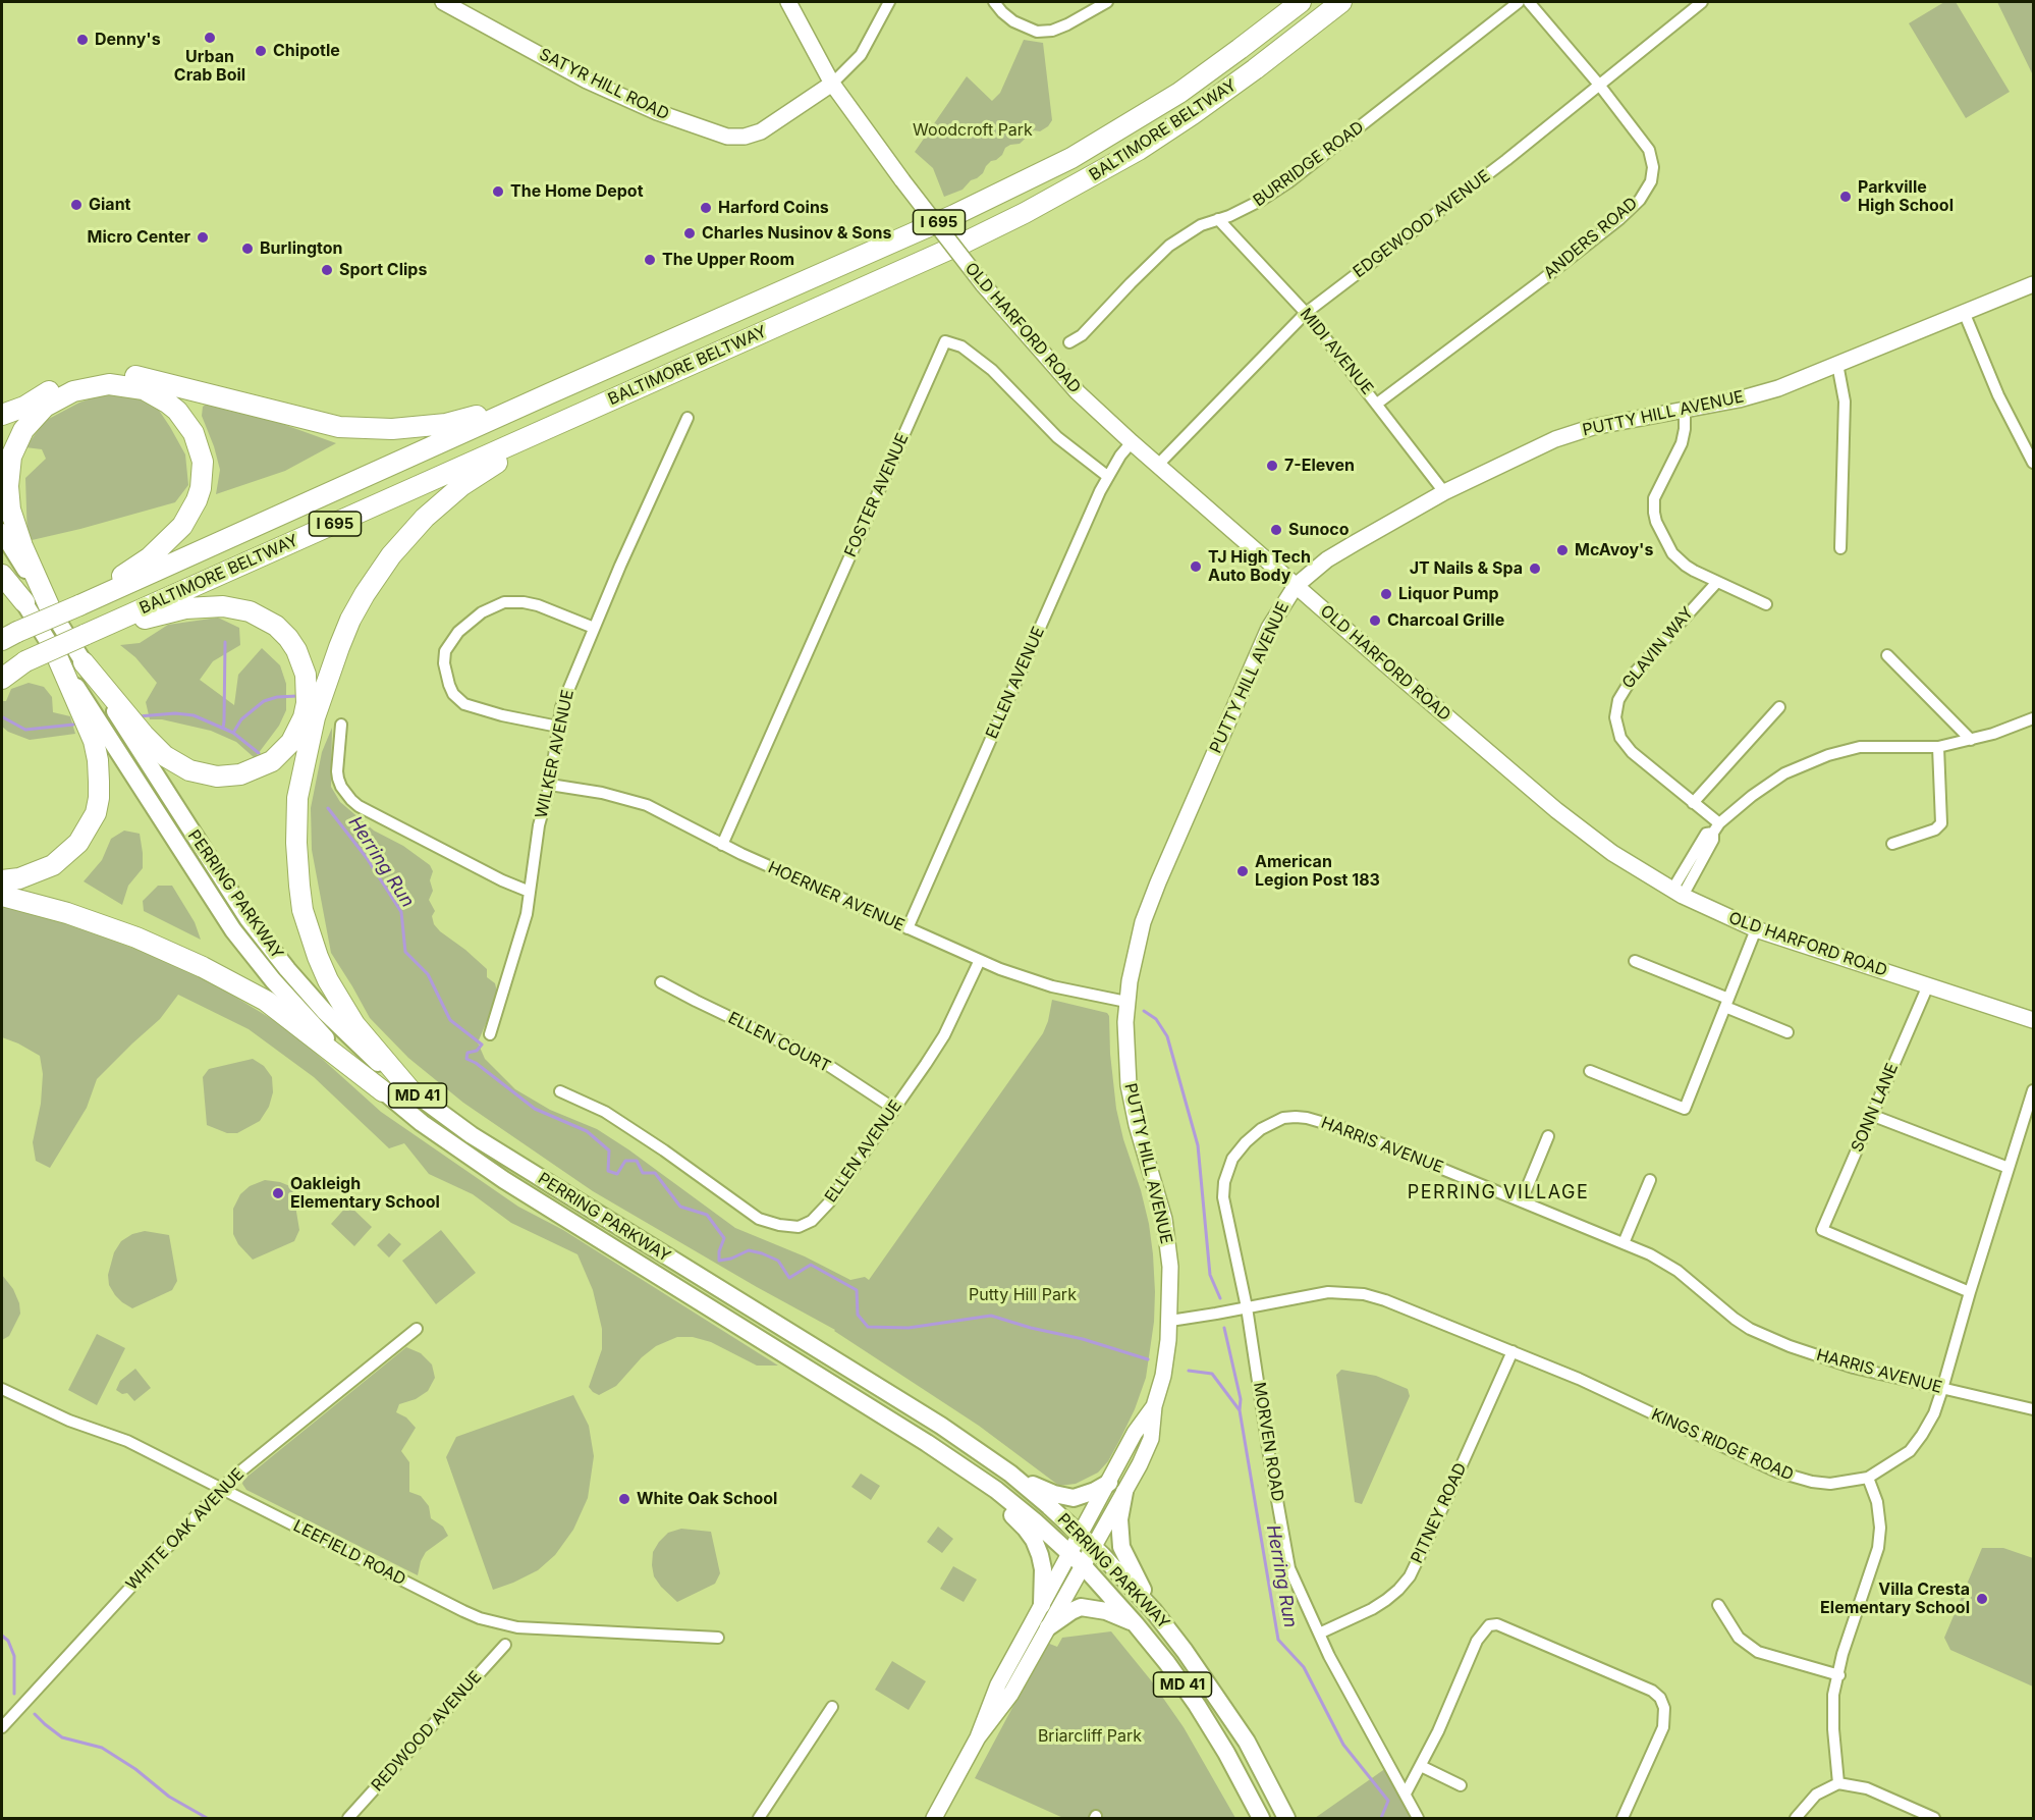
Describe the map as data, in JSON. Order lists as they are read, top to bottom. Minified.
{"streets":{"highway":["BALTIMORE BELTWAY","I 695"],"main road":["PERRING PARKWAY","MD 41"],"street":["SATYR HILL ROAD","BURRIDGE ROAD","EDGEWOOD AVENUE","ANDERS ROAD","OLD HARFORD ROAD","MIDI AVENUE","PUTTY HILL AVENUE","FOSTER AVENUE","GLAVIN WAY","ELLEN AVENUE","WILKER AVENUE","HOERNER AVENUE","ELLEN COURT","SONN LANE","HARRIS AVENUE","MORVEN ROAD","KINGS RIDGE ROAD","PITNEY ROAD","WHITE OAK AVENUE","LEEFIELD ROAD","REDWOOD AVENUE"]},"crossings":[["SATYR HILL ROAD","OLD HARFORD ROAD"],["BURRIDGE ROAD","MIDI AVENUE"],["EDGEWOOD AVENUE","ANDERS ROAD"],["EDGEWOOD AVENUE","OLD HARFORD ROAD"],["EDGEWOOD AVENUE","MIDI AVENUE"],["ANDERS ROAD","MIDI AVENUE"],["OLD HARFORD ROAD","PUTTY HILL AVENUE"],["OLD HARFORD ROAD","ELLEN AVENUE"],["OLD HARFORD ROAD","SONN LANE"],["MIDI AVENUE","PUTTY HILL AVENUE"],["PUTTY HILL AVENUE","PERRING PARKWAY"],["PUTTY HILL AVENUE","HOERNER AVENUE"],["PUTTY HILL AVENUE","KINGS RIDGE ROAD"],["FOSTER AVENUE","ELLEN AVENUE"],["FOSTER AVENUE","HOERNER AVENUE"],["ELLEN AVENUE","HOERNER AVENUE"],["ELLEN AVENUE","ELLEN COURT"],["WILKER AVENUE","HOERNER AVENUE"],["SONN LANE","KINGS RIDGE ROAD"],["HARRIS AVENUE","MORVEN ROAD"],["HARRIS AVENUE","KINGS RIDGE ROAD"],["MORVEN ROAD","KINGS RIDGE ROAD"],["MORVEN ROAD","PITNEY ROAD"],["KINGS RIDGE ROAD","PITNEY ROAD"],["WHITE OAK AVENUE","LEEFIELD ROAD"]],"districts":["PERRING VILLAGE"],"water":["Herring Run"],"parks":["Woodcroft Park","Putty Hill Park","Briarcliff Park"],"places":["Urban Crab Boil","Denny's","Chipotle","The Home Depot","Parkville High School","Giant","Harford Coins","Charles Nusinov & Sons","Micro Center","Burlington","The Upper Room","Sport Clips","7-Eleven","Sunoco","McAvoy's","TJ High Tech Auto Body","JT Nails & Spa","Liquor Pump","Charcoal Grille","American Legion Post 183","Oakleigh Elementary School","White Oak School","Villa Cresta Elementary School"]}
